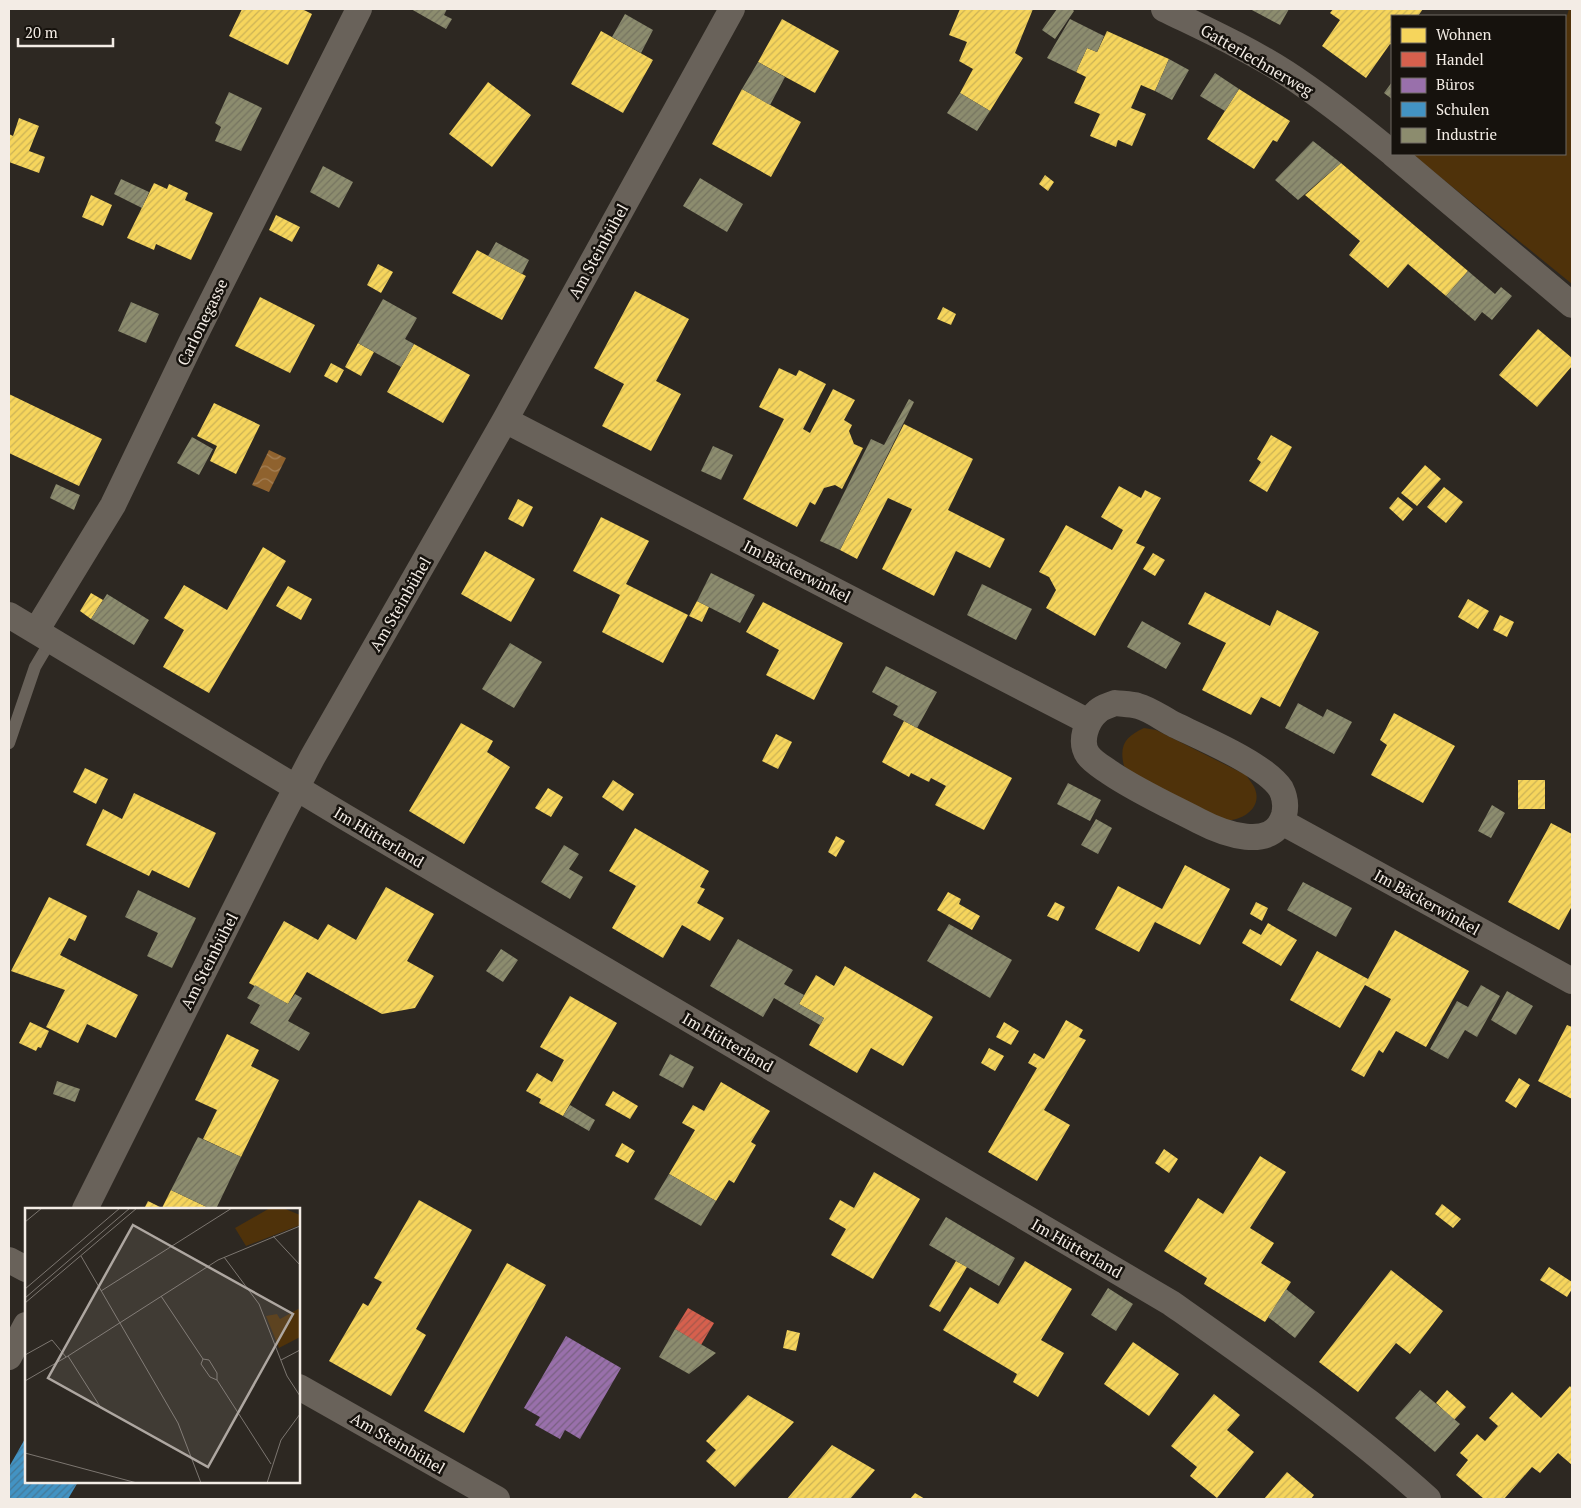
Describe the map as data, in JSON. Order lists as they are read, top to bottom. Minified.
{"streets":{"street":["Gatterlechnerweg","Am Steinbühel","Carlonegasse","Im Bäckerwinkel","Im Hütterland"]},"crossings":[["Am Steinbühel","Im Bäckerwinkel"],["Am Steinbühel","Im Hütterland"],["Carlonegasse","Im Hütterland"]],"legend":["Wohnen","Handel","Büros","Schulen","Industrie"],"scale_bar":"20 m"}
